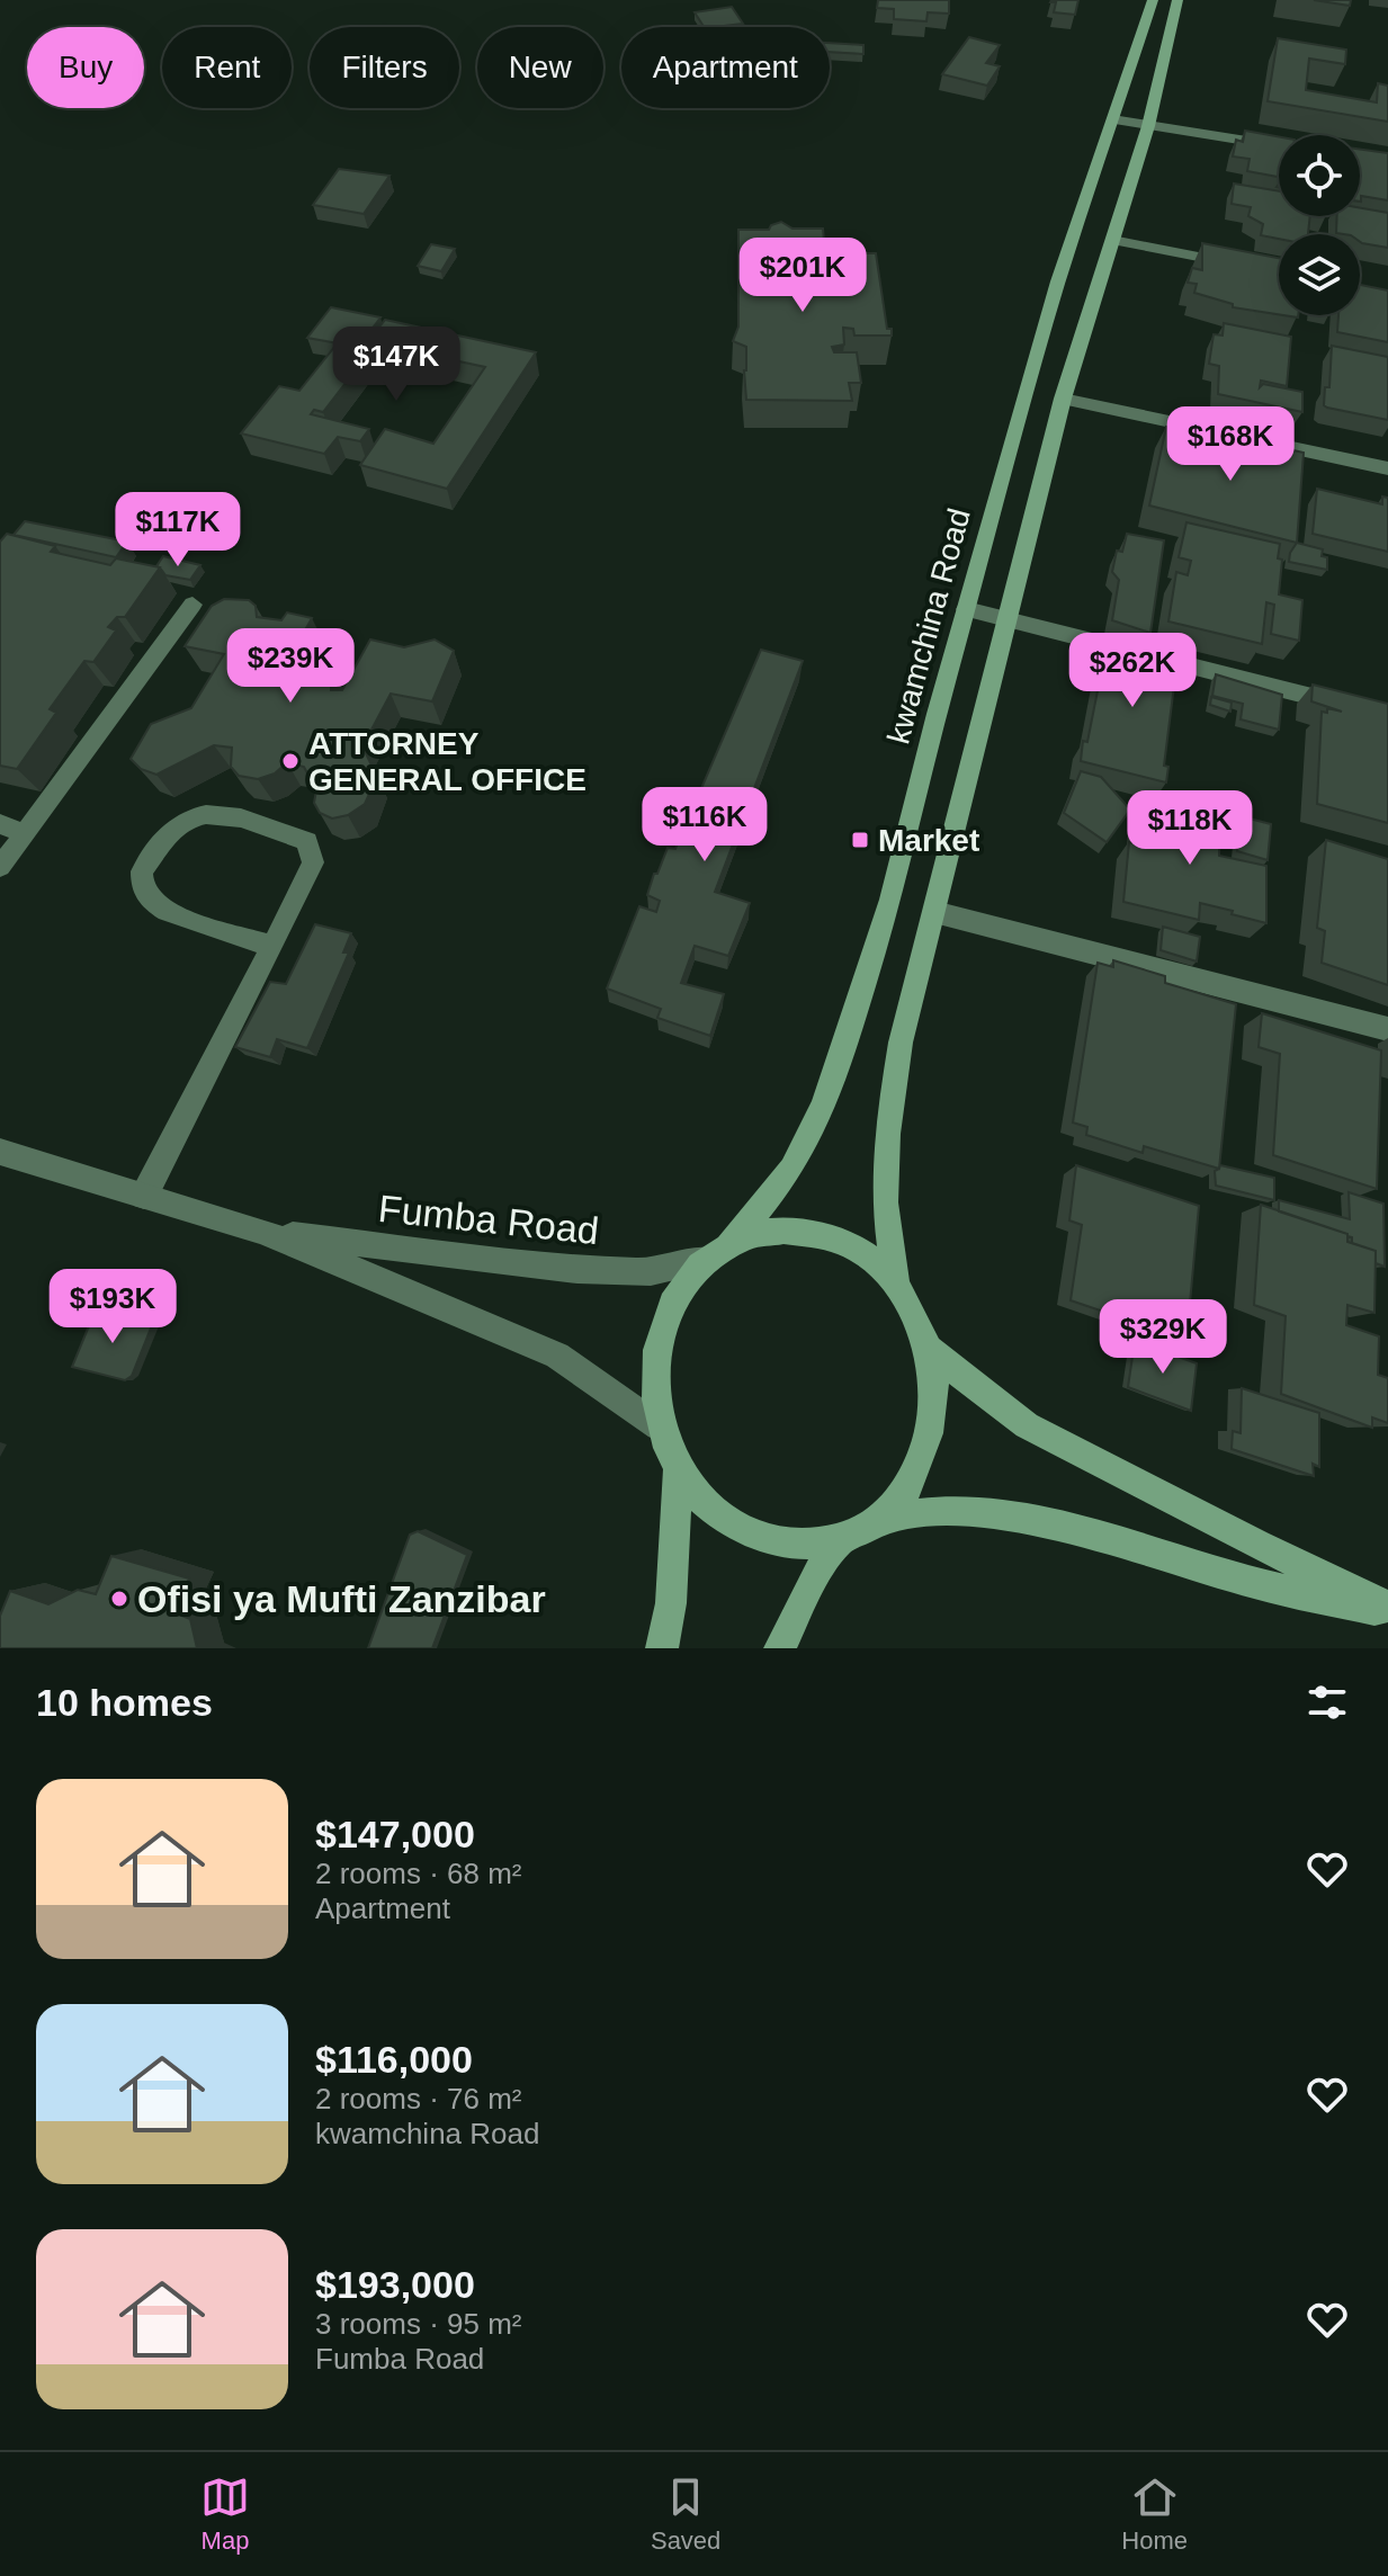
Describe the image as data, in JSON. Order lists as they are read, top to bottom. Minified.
{"streets":{"main road":["kwamchina Road"],"street":["Fumba Road"]},"crossings":[["kwamchina Road","Fumba Road"]],"places":{"other":["ATTORNEY GENERAL OFFICE","Ofisi ya Mufti Zanzibar"],"transit":["Market"]},"page":{"chip":["Buy","Rent","Filters","New","Apartment"],"price":["$201K","$147K","$168K","$117K","$239K","$262K","$116K","$118K","$193K","$329K"],"heading":"10 homes","list":[{"name":"$147,000","note":"2 rooms · 68 m² · Apartment"},{"name":"$116,000","note":"2 rooms · 76 m² · kwamchina Road"},{"name":"$193,000","note":"3 rooms · 95 m² · Fumba Road"}],"tabs":["Map","Saved","Home"]}}
